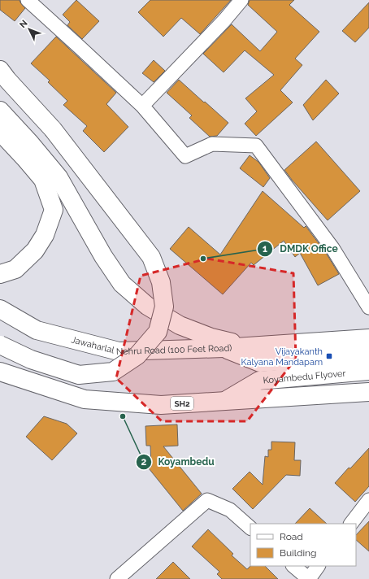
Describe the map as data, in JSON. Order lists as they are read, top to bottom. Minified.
{"streets":{"main road":["Jawaharlal Nehru Road (100 Feet Road)","Koyambedu Flyover","SH2"]},"crossings":[["Jawaharlal Nehru Road (100 Feet Road)","Koyambedu Flyover"],["Koyambedu Flyover","SH2"]],"places":{"other":["DMDK Office","Koyambedu"],"transit":["Vijayakanth Kalyana Mandapam"]},"legend":["Road","Building"],"north":"top left"}
